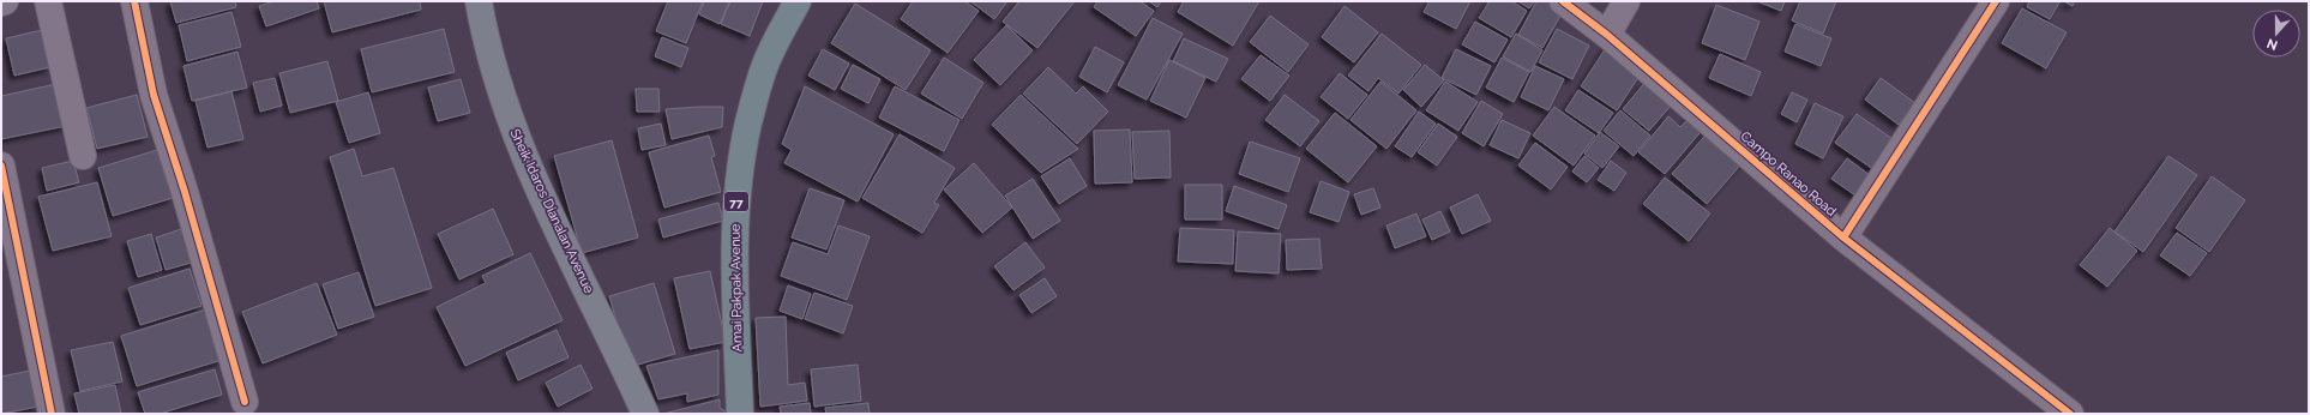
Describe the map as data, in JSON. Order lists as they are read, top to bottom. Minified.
{"streets":{"highway":["77","Amai Pakpak Avenue"],"main road":["Sheik Idaros Dianalan Avenue"],"street":["Campo Ranao Road"]},"north":"bottom"}
